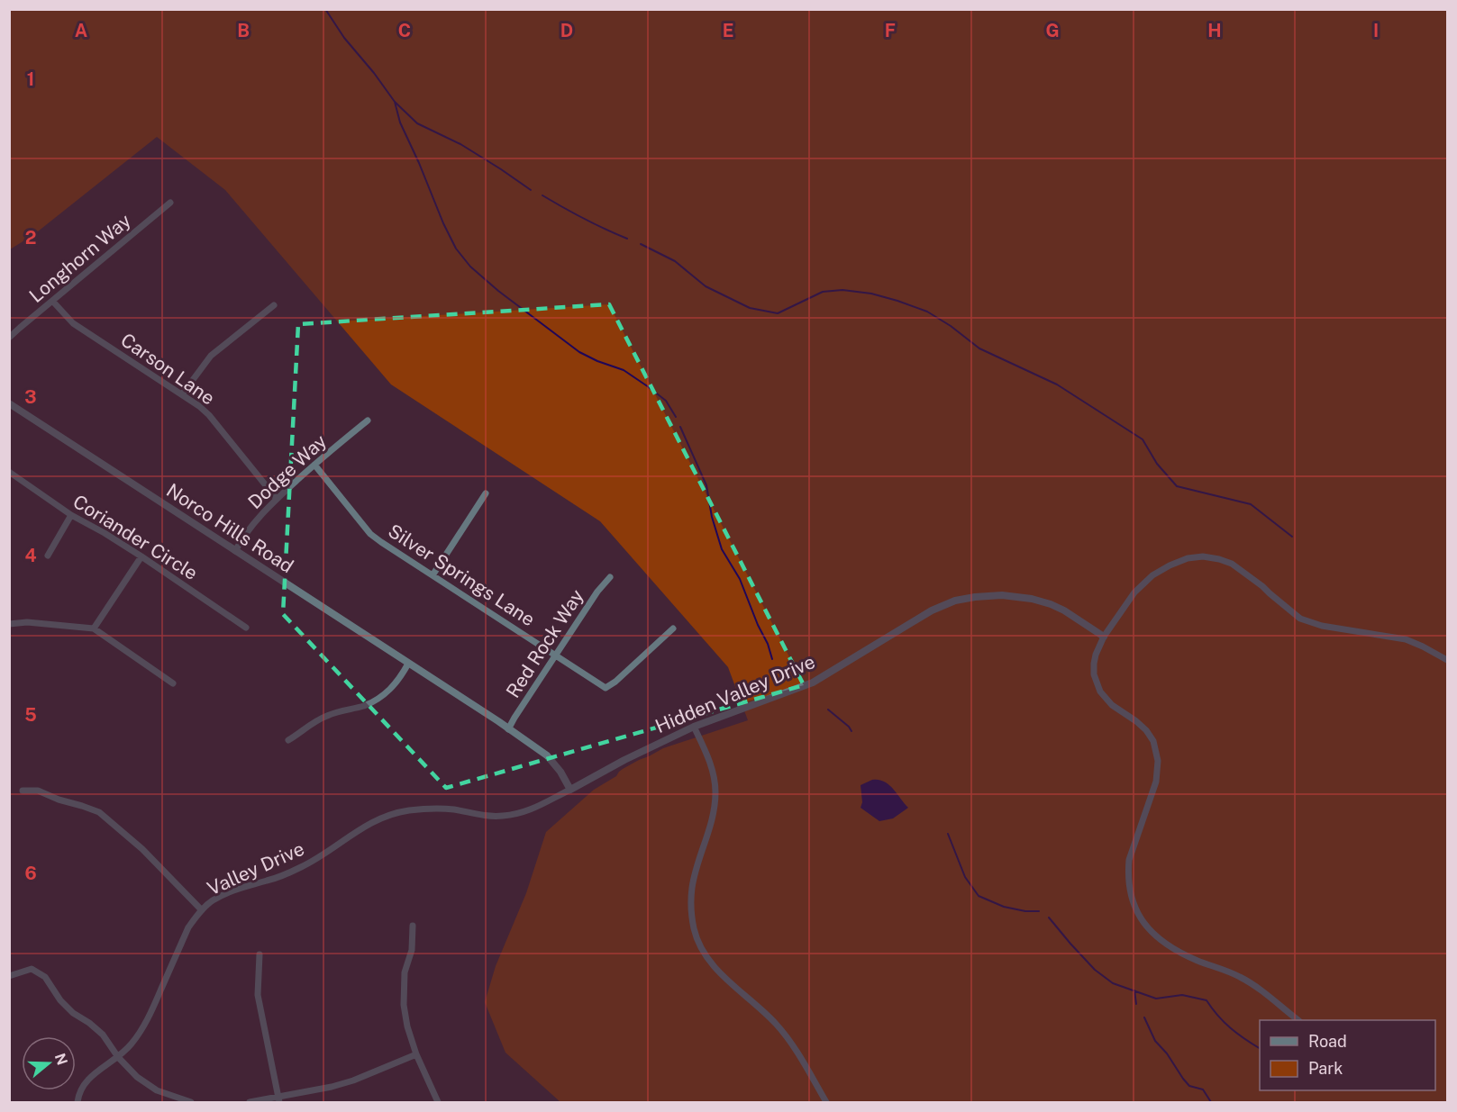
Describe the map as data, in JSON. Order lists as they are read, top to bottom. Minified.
{"streets":{"street":["Longhorn Way","Carson Lane","Dodge Way","Norco Hills Road","Coriander Circle","Silver Springs Lane","Red Rock Way","Hidden Valley Drive","Valley Drive"]},"crossings":[["Longhorn Way","Carson Lane"],["Carson Lane","Dodge Way"],["Dodge Way","Norco Hills Road"],["Dodge Way","Silver Springs Lane"],["Norco Hills Road","Red Rock Way"],["Silver Springs Lane","Red Rock Way"],["Hidden Valley Drive","Valley Drive"]],"legend":["Road","Park"],"north":"right","grid":{"columns":["A","B","C","D","E","F","G","H","I"],"rows":["1","2","3","4","5","6"]}}
